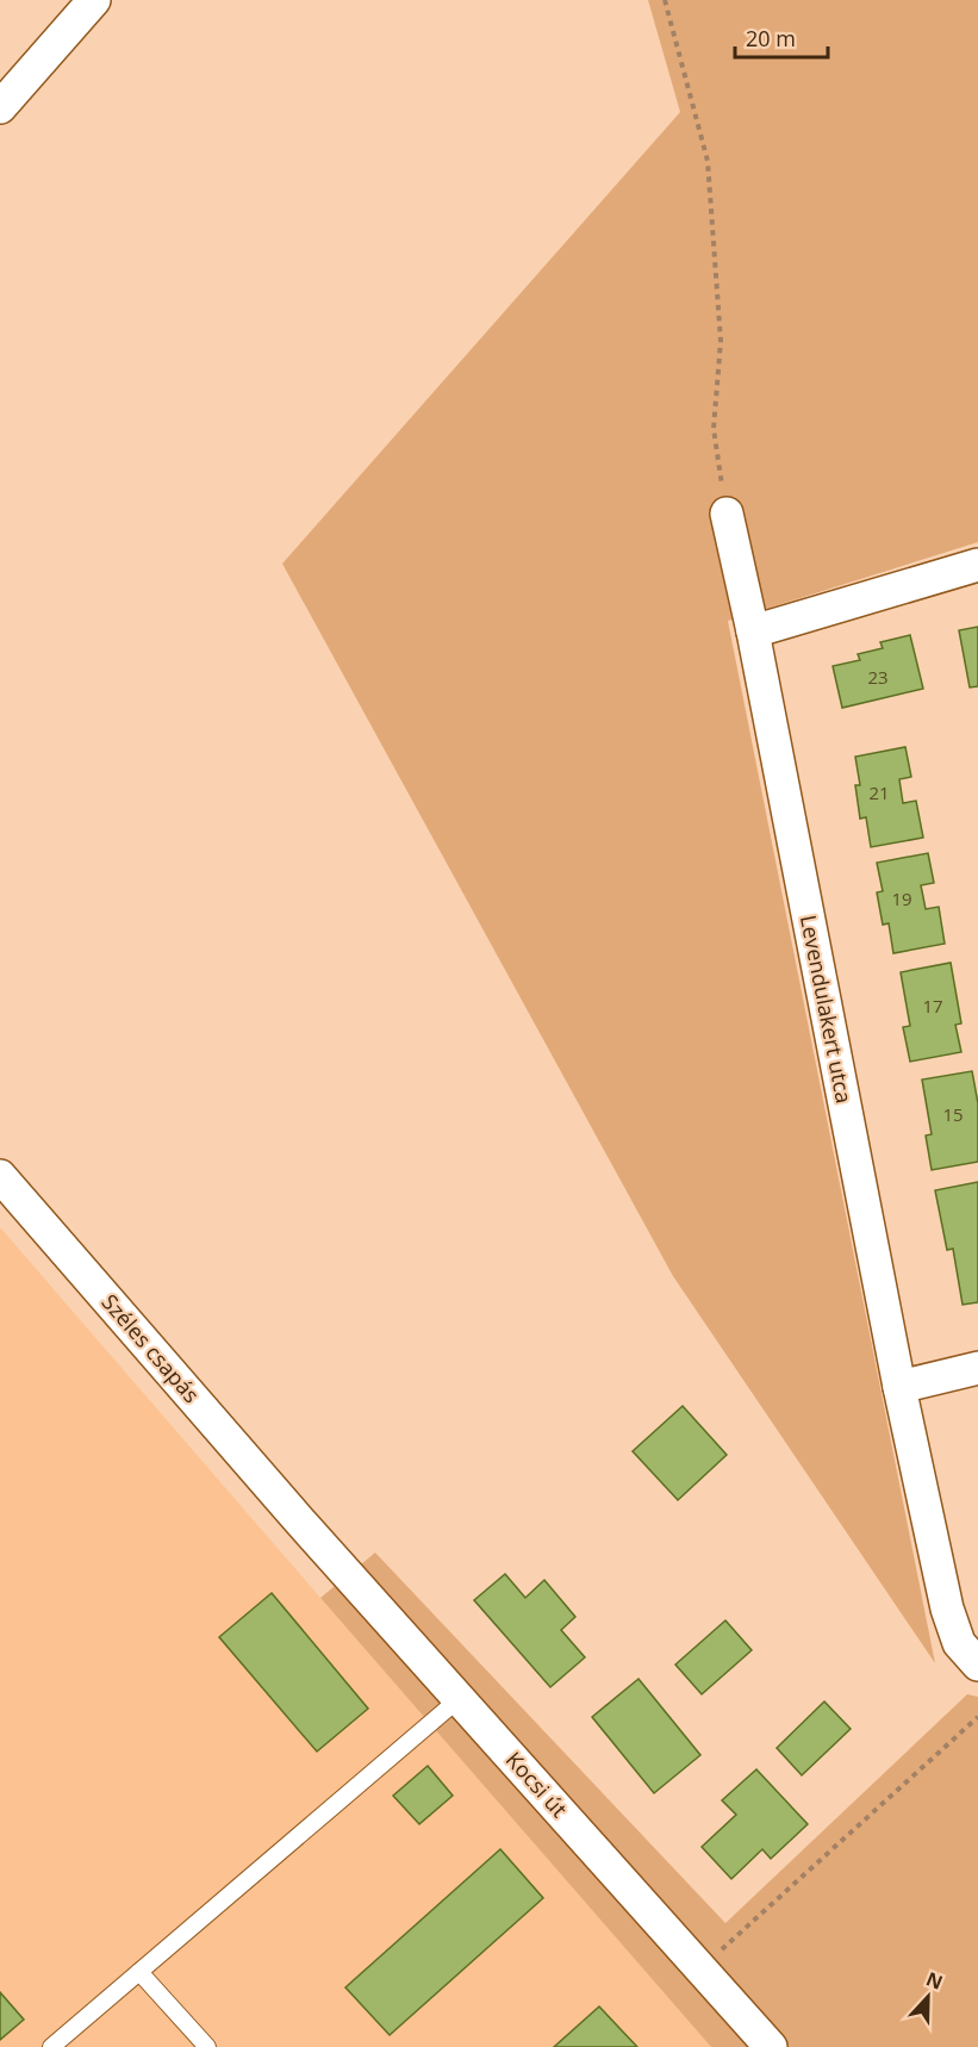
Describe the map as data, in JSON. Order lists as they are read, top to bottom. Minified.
{"streets":{"street":["Levendulakert utca","Széles csapás","Kocsi út"]},"crossings":[["Széles csapás","Kocsi út"]],"house_numbers":["23","21","19","17","15"],"scale_bar":"20 m","north":"top"}
